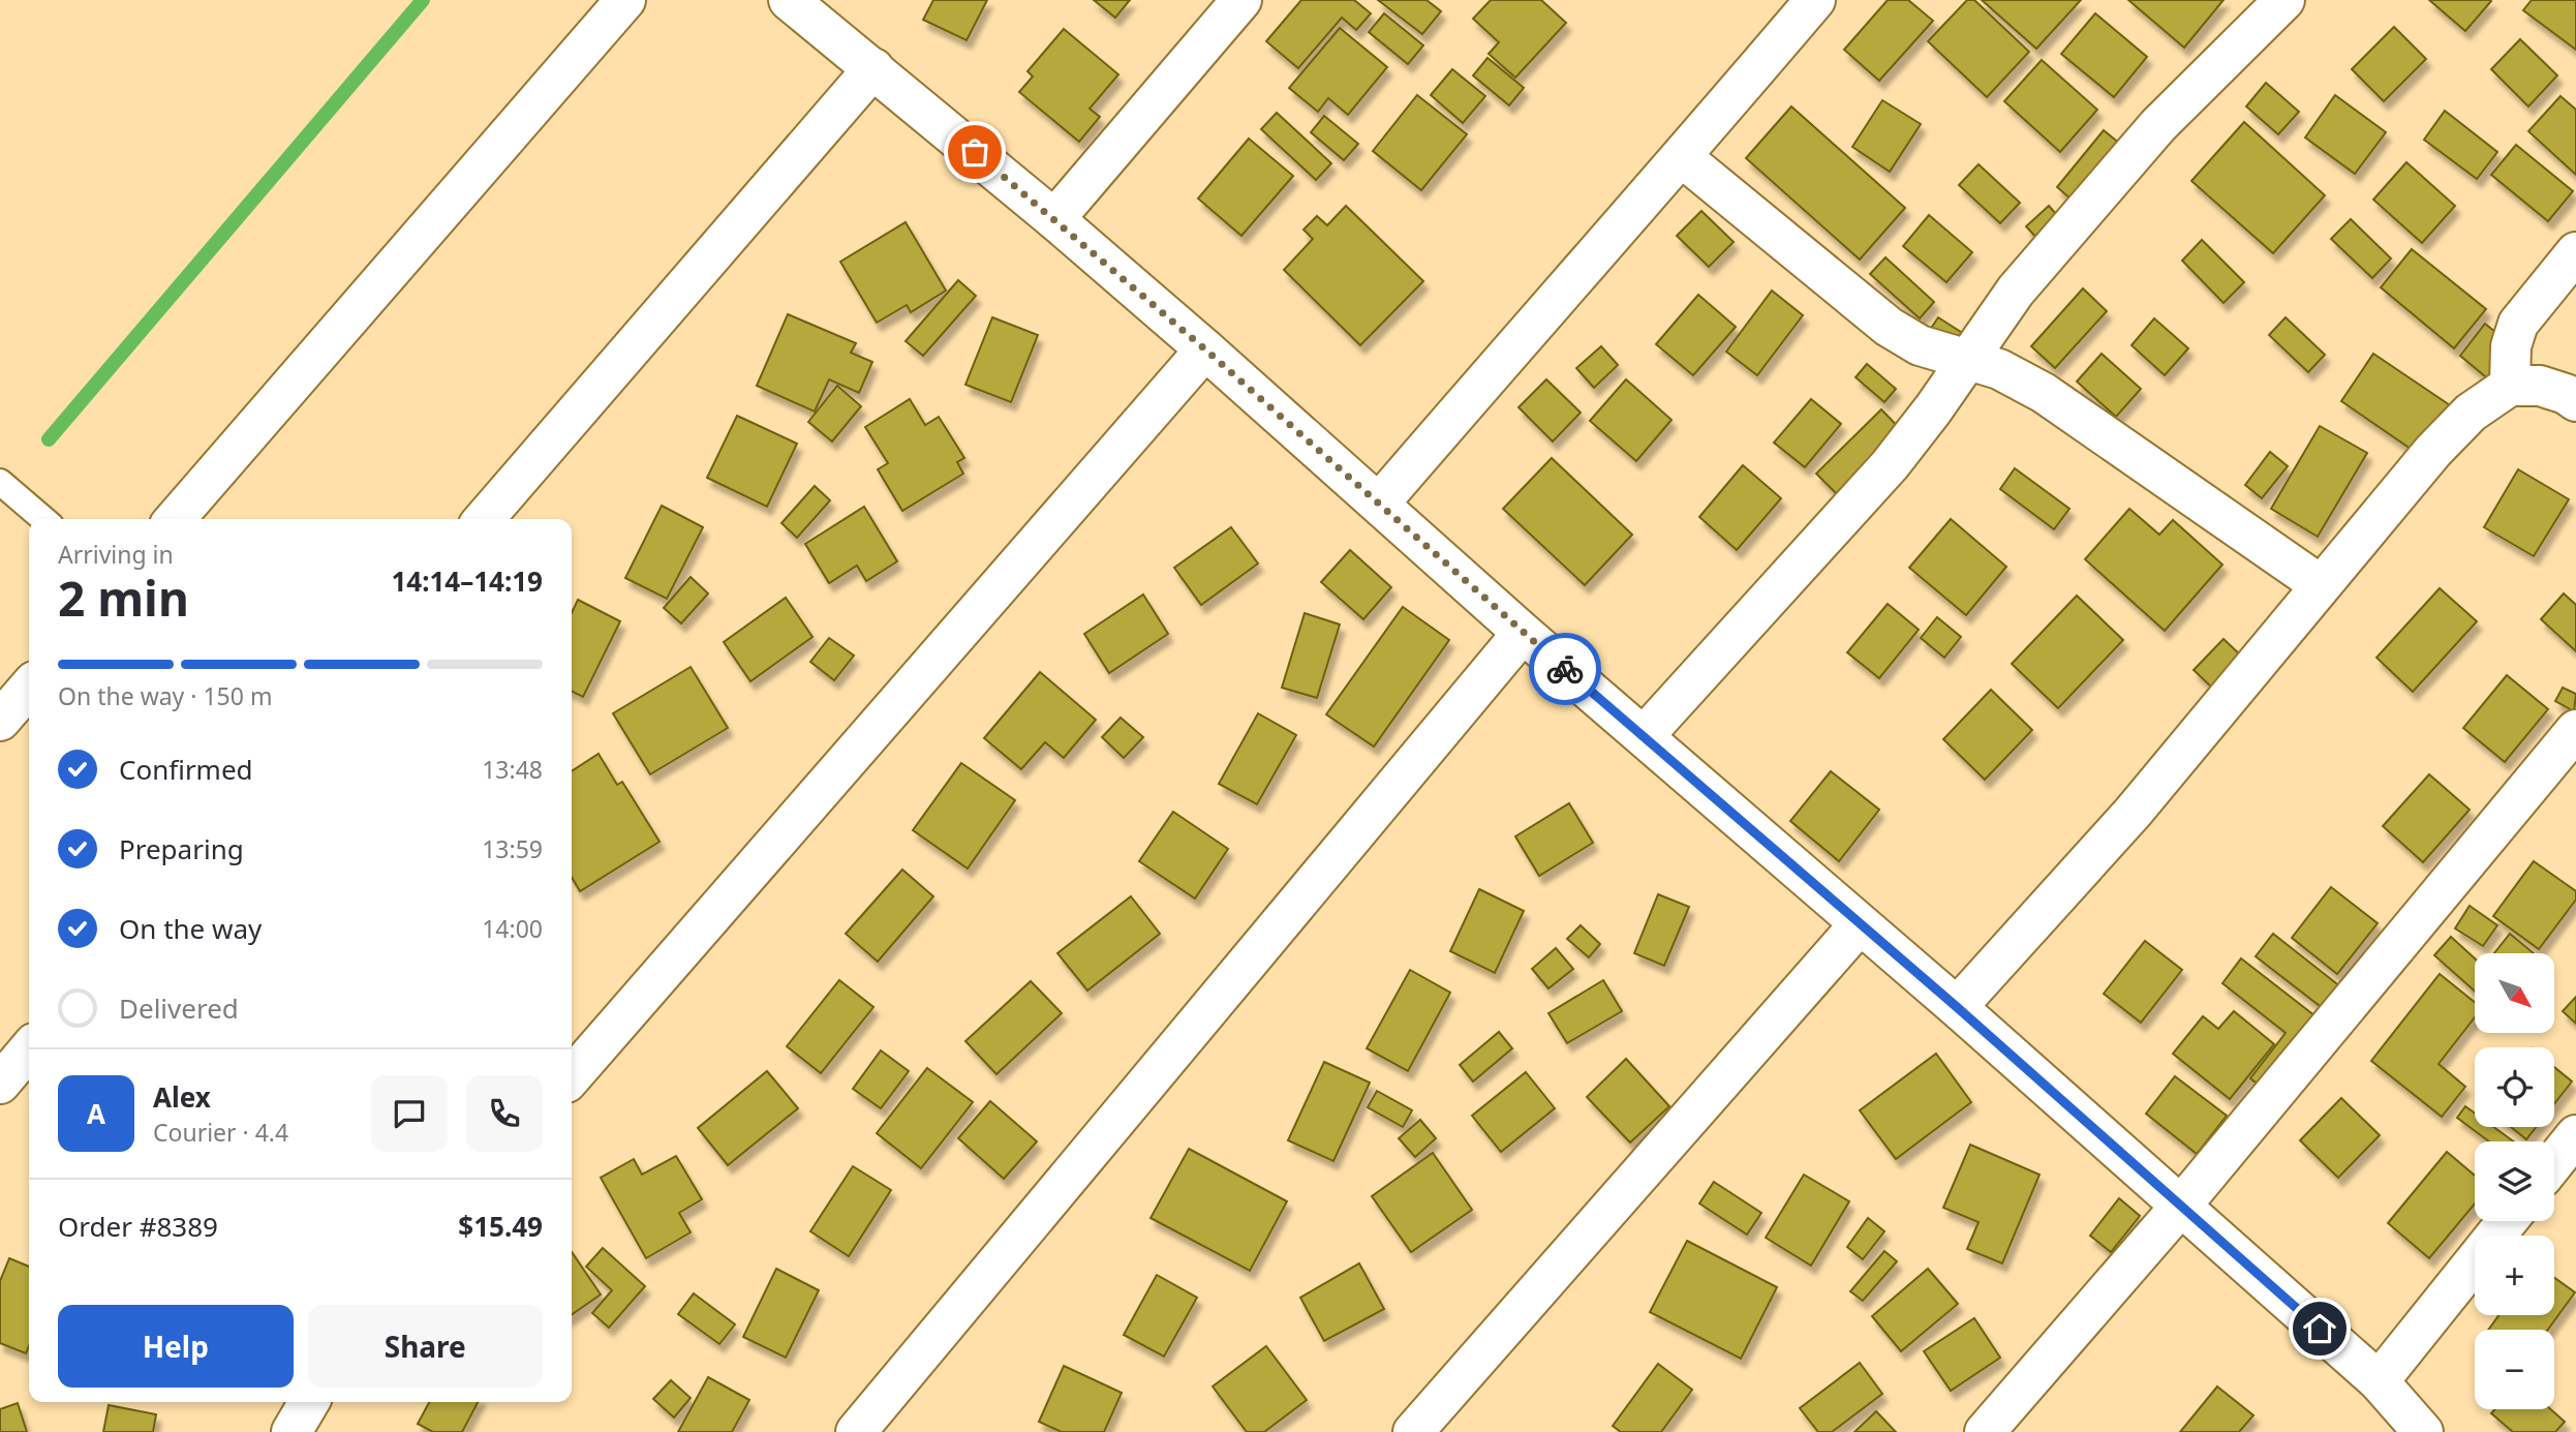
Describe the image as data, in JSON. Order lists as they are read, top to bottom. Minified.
{"north":"bottom right","page":{"heading":["2 min","Arriving in","14:14–14:19"],"panel":["Alex","Courier · 4.4","Order #8389","$15.49"],"bar":"On the way · 150 m","list":[["Confirmed","13:48"],["Preparing","13:59"],["On the way","14:00"],"Delivered"],"map_buttons":["+","−"],"round":"A","buttons":["Help","Share"]}}
